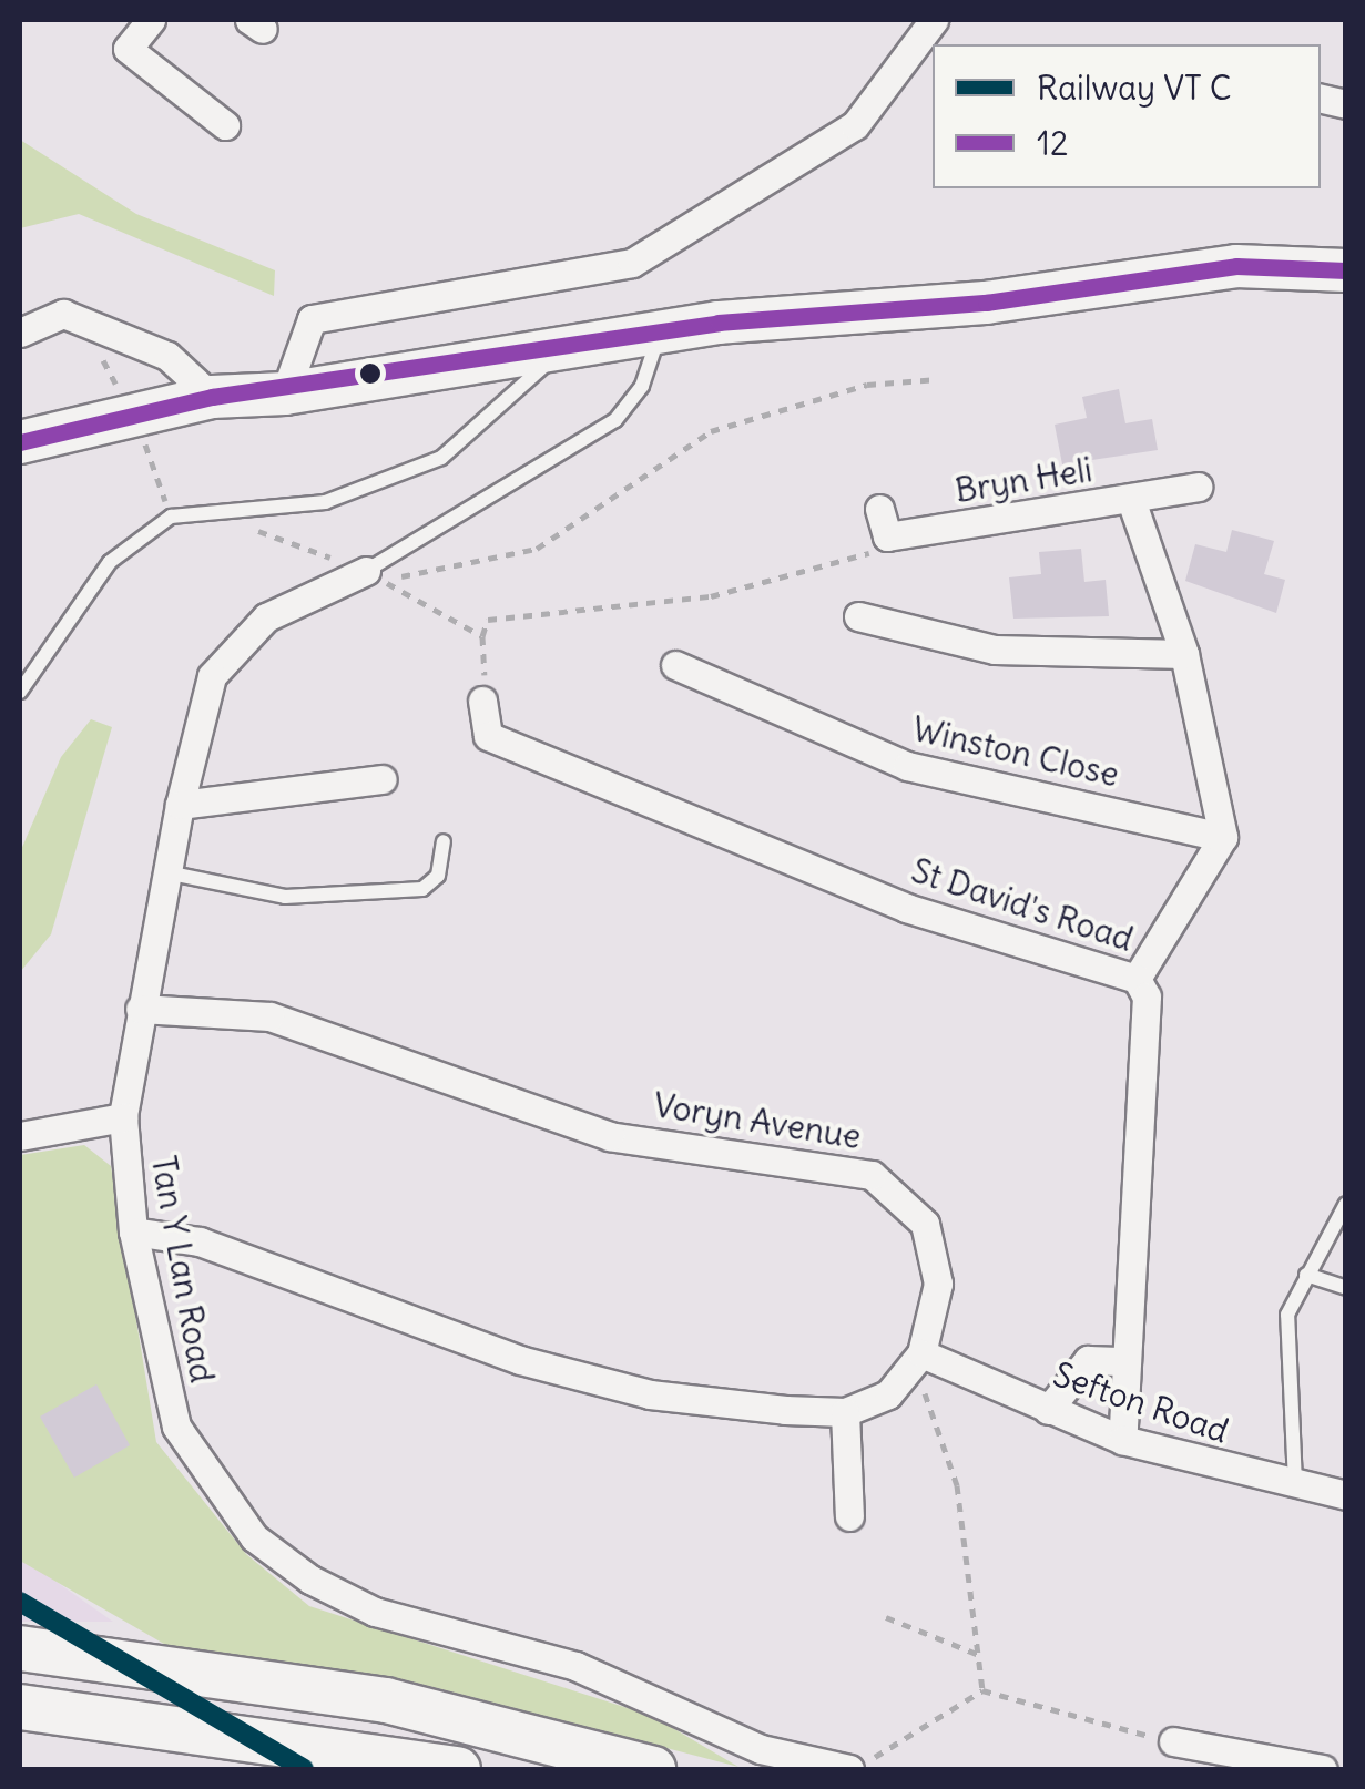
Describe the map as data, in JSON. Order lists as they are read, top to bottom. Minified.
{"streets":{"street":["Bryn Heli","Winston Close","St David's Road","Voryn Avenue","Tan Y Lan Road","Sefton Road"]},"crossings":[["St David's Road","Sefton Road"],["Voryn Avenue","Tan Y Lan Road"],["Voryn Avenue","Sefton Road"]],"lines":["transit line 12"],"legend":["Railway VT C","12"]}
